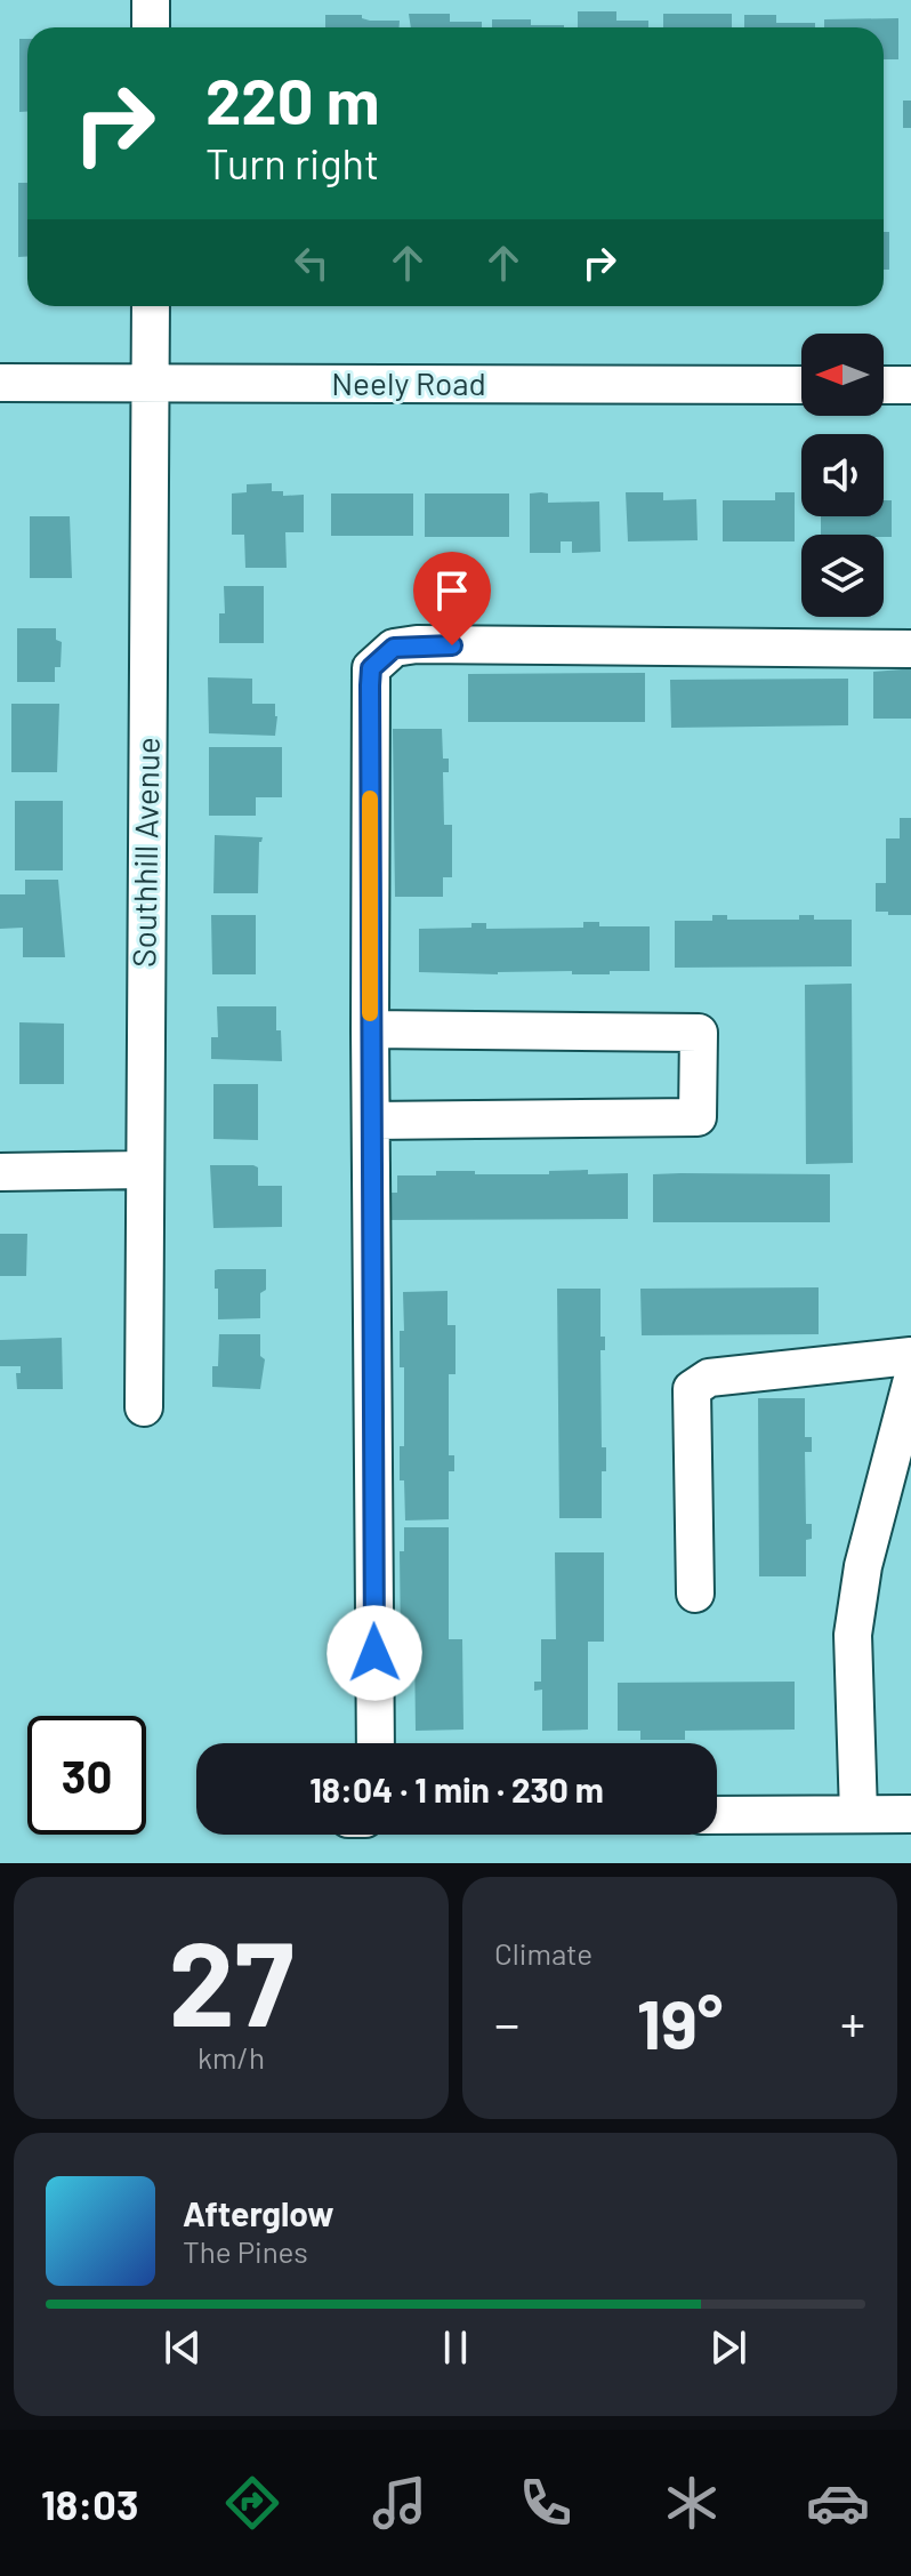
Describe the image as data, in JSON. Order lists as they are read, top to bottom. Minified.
{"streets":{"street":["Neely Road","Southhill Avenue"]},"crossings":[["Neely Road","Southhill Avenue"]],"north":"left","page":{"turn":["220 m","Turn right"],"limit":"30","trip":"18:04 · 1 min · 230 m","tile":[["27","km/h"],"Climate"],"heat":["−","19°","+"],"song":["Afterglow","The Pines"],"tabs":"18:03"}}
